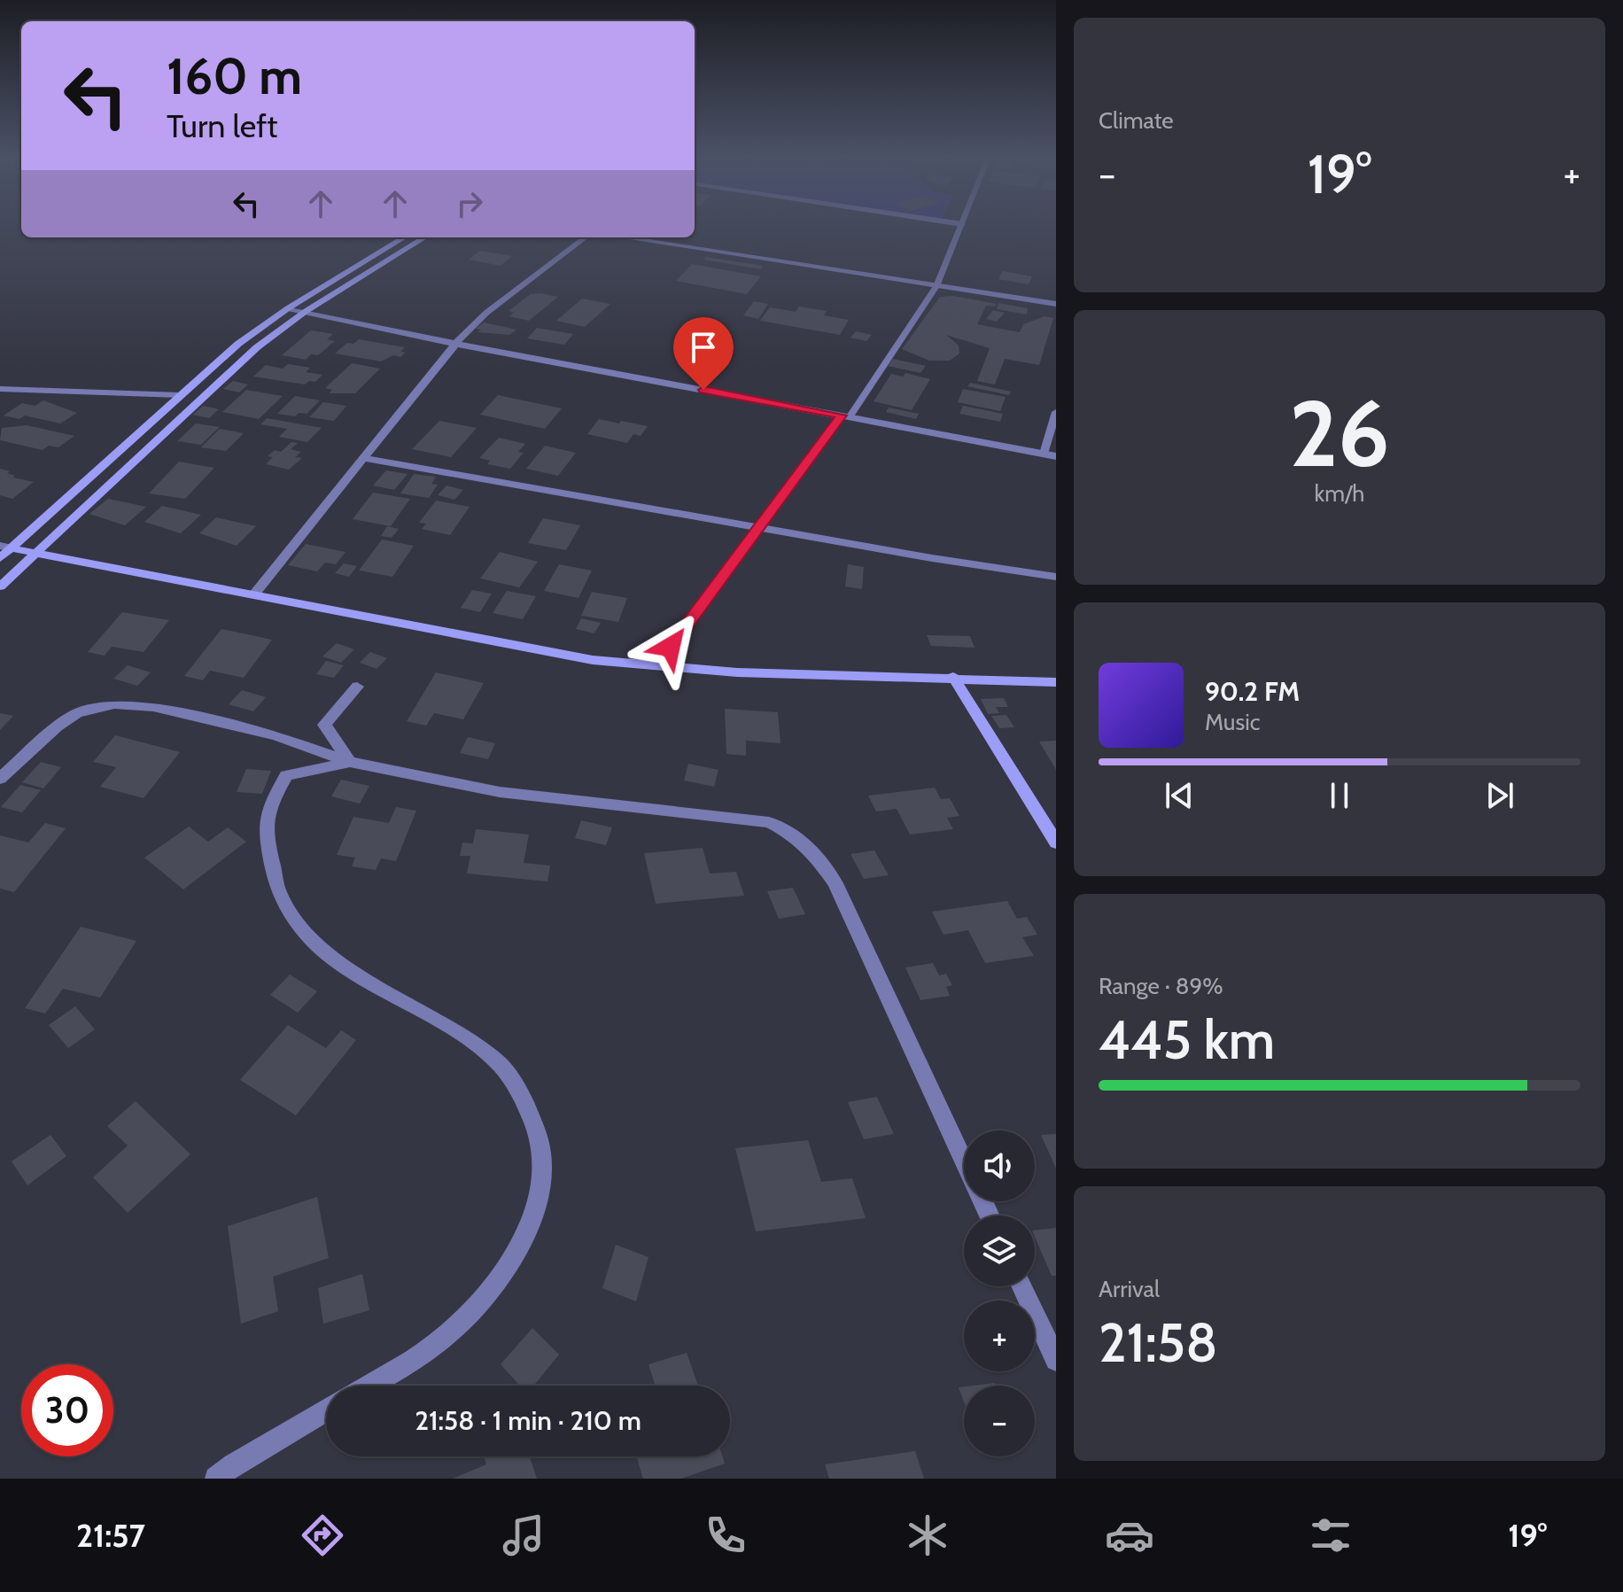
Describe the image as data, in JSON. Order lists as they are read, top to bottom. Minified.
{"page":{"tile":["Climate",["26","km/h"],["Range · 89%","445 km"],["Arrival","21:58"]],"turn":["160 m","Turn left"],"heat":["−","19°","+"],"song":["90.2 FM","Music"],"map_buttons":["+","−"],"limit":"30","trip":"21:58 · 1 min · 210 m","tabs":["21:57","19°"]}}
